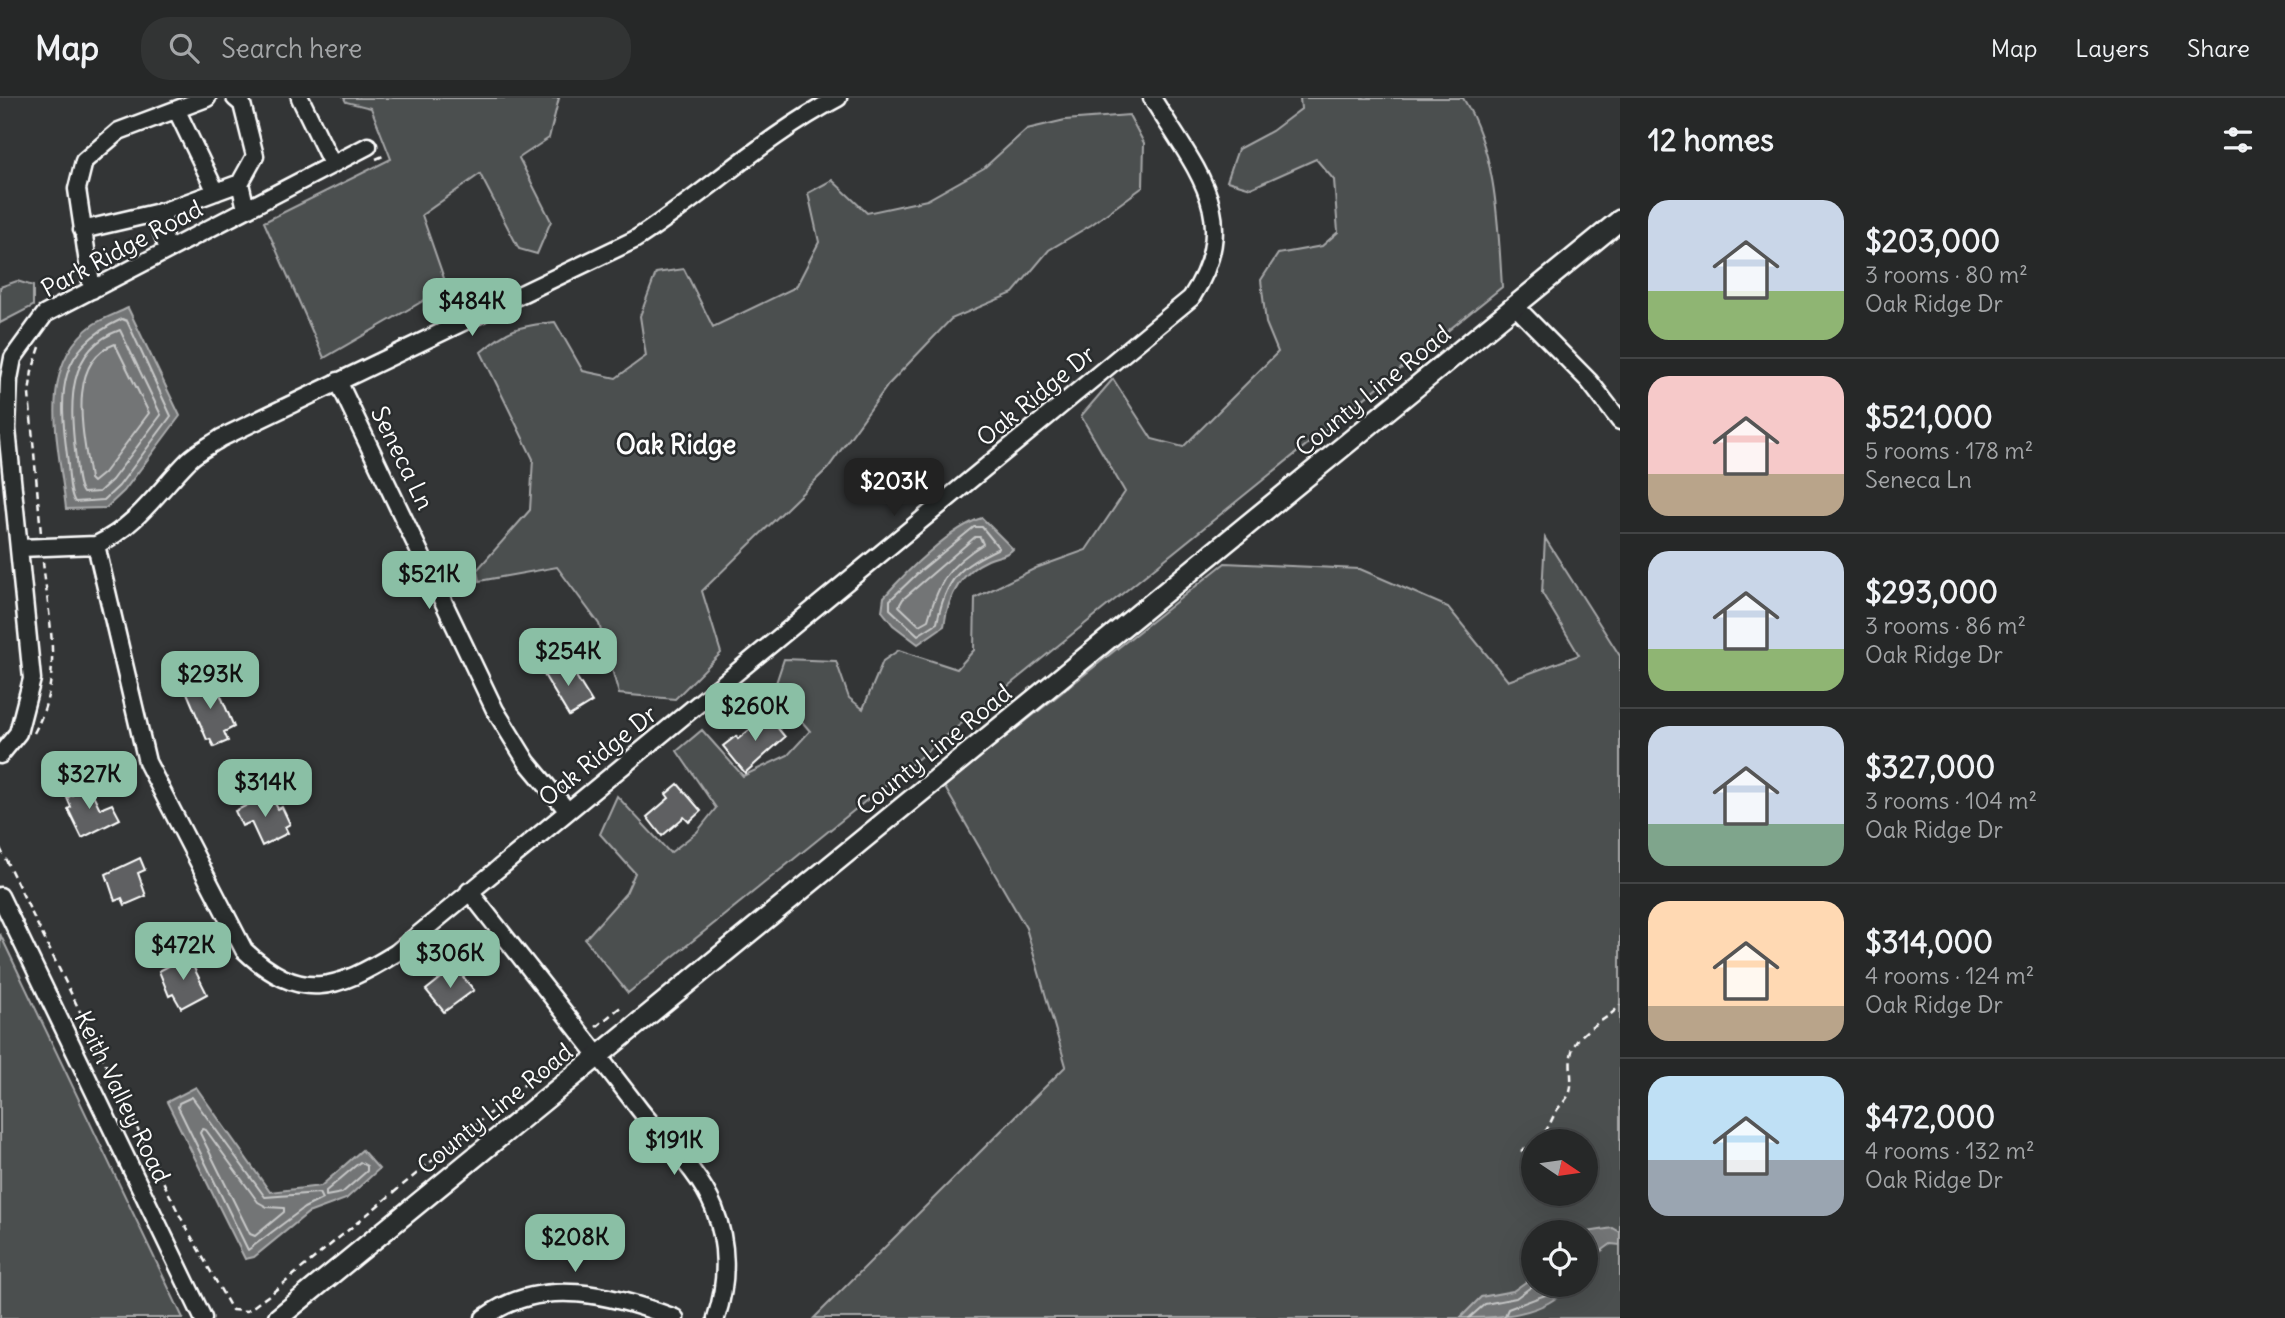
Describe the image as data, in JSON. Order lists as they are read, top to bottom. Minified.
{"streets":{"main road":["County Line Road"],"street":["Park Ridge Road","Oak Ridge Dr","Seneca Ln","Keith Valley Road"]},"crossings":[["Oak Ridge Dr","Seneca Ln"]],"districts":["Oak Ridge"],"north":"right","page":{"header":"Map","search":"Search here","nav":["Map","Layers","Share"],"heading":"12 homes","list":[{"name":"$203,000","note":"3 rooms · 80 m² · Oak Ridge Dr"},{"name":"$521,000","note":"5 rooms · 178 m² · Seneca Ln"},{"name":"$293,000","note":"3 rooms · 86 m² · Oak Ridge Dr"},{"name":"$327,000","note":"3 rooms · 104 m² · Oak Ridge Dr"},{"name":"$314,000","note":"4 rooms · 124 m² · Oak Ridge Dr"},{"name":"$472,000","note":"4 rooms · 132 m² · Oak Ridge Dr"}],"price":["$484K","$203K","$521K","$254K","$293K","$260K","$327K","$314K","$472K","$306K","$191K","$208K"]}}
